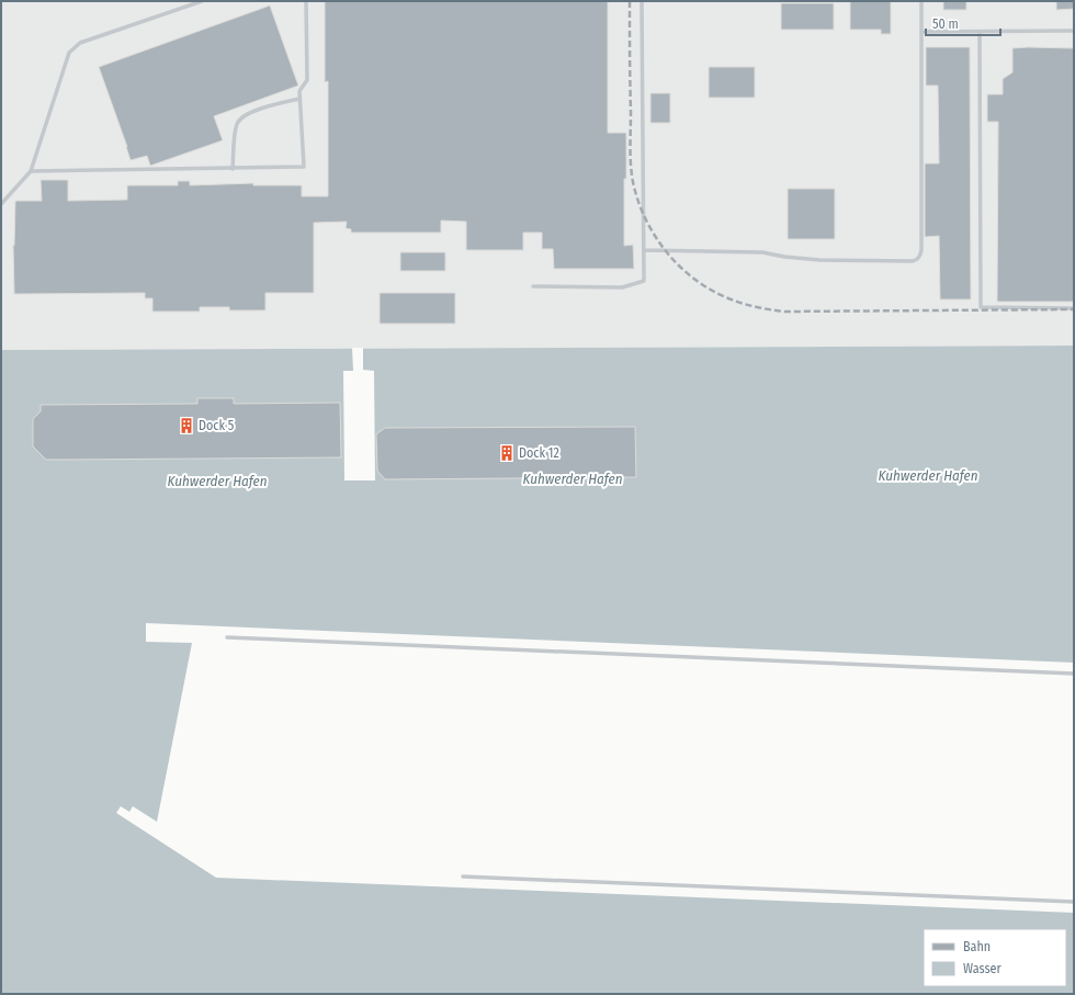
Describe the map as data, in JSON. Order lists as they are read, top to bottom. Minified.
{"water":["Kuhwerder Hafen"],"places":{"building":["Dock 5","Dock 12"]},"legend":["Bahn","Wasser"],"scale_bar":"50 m"}
